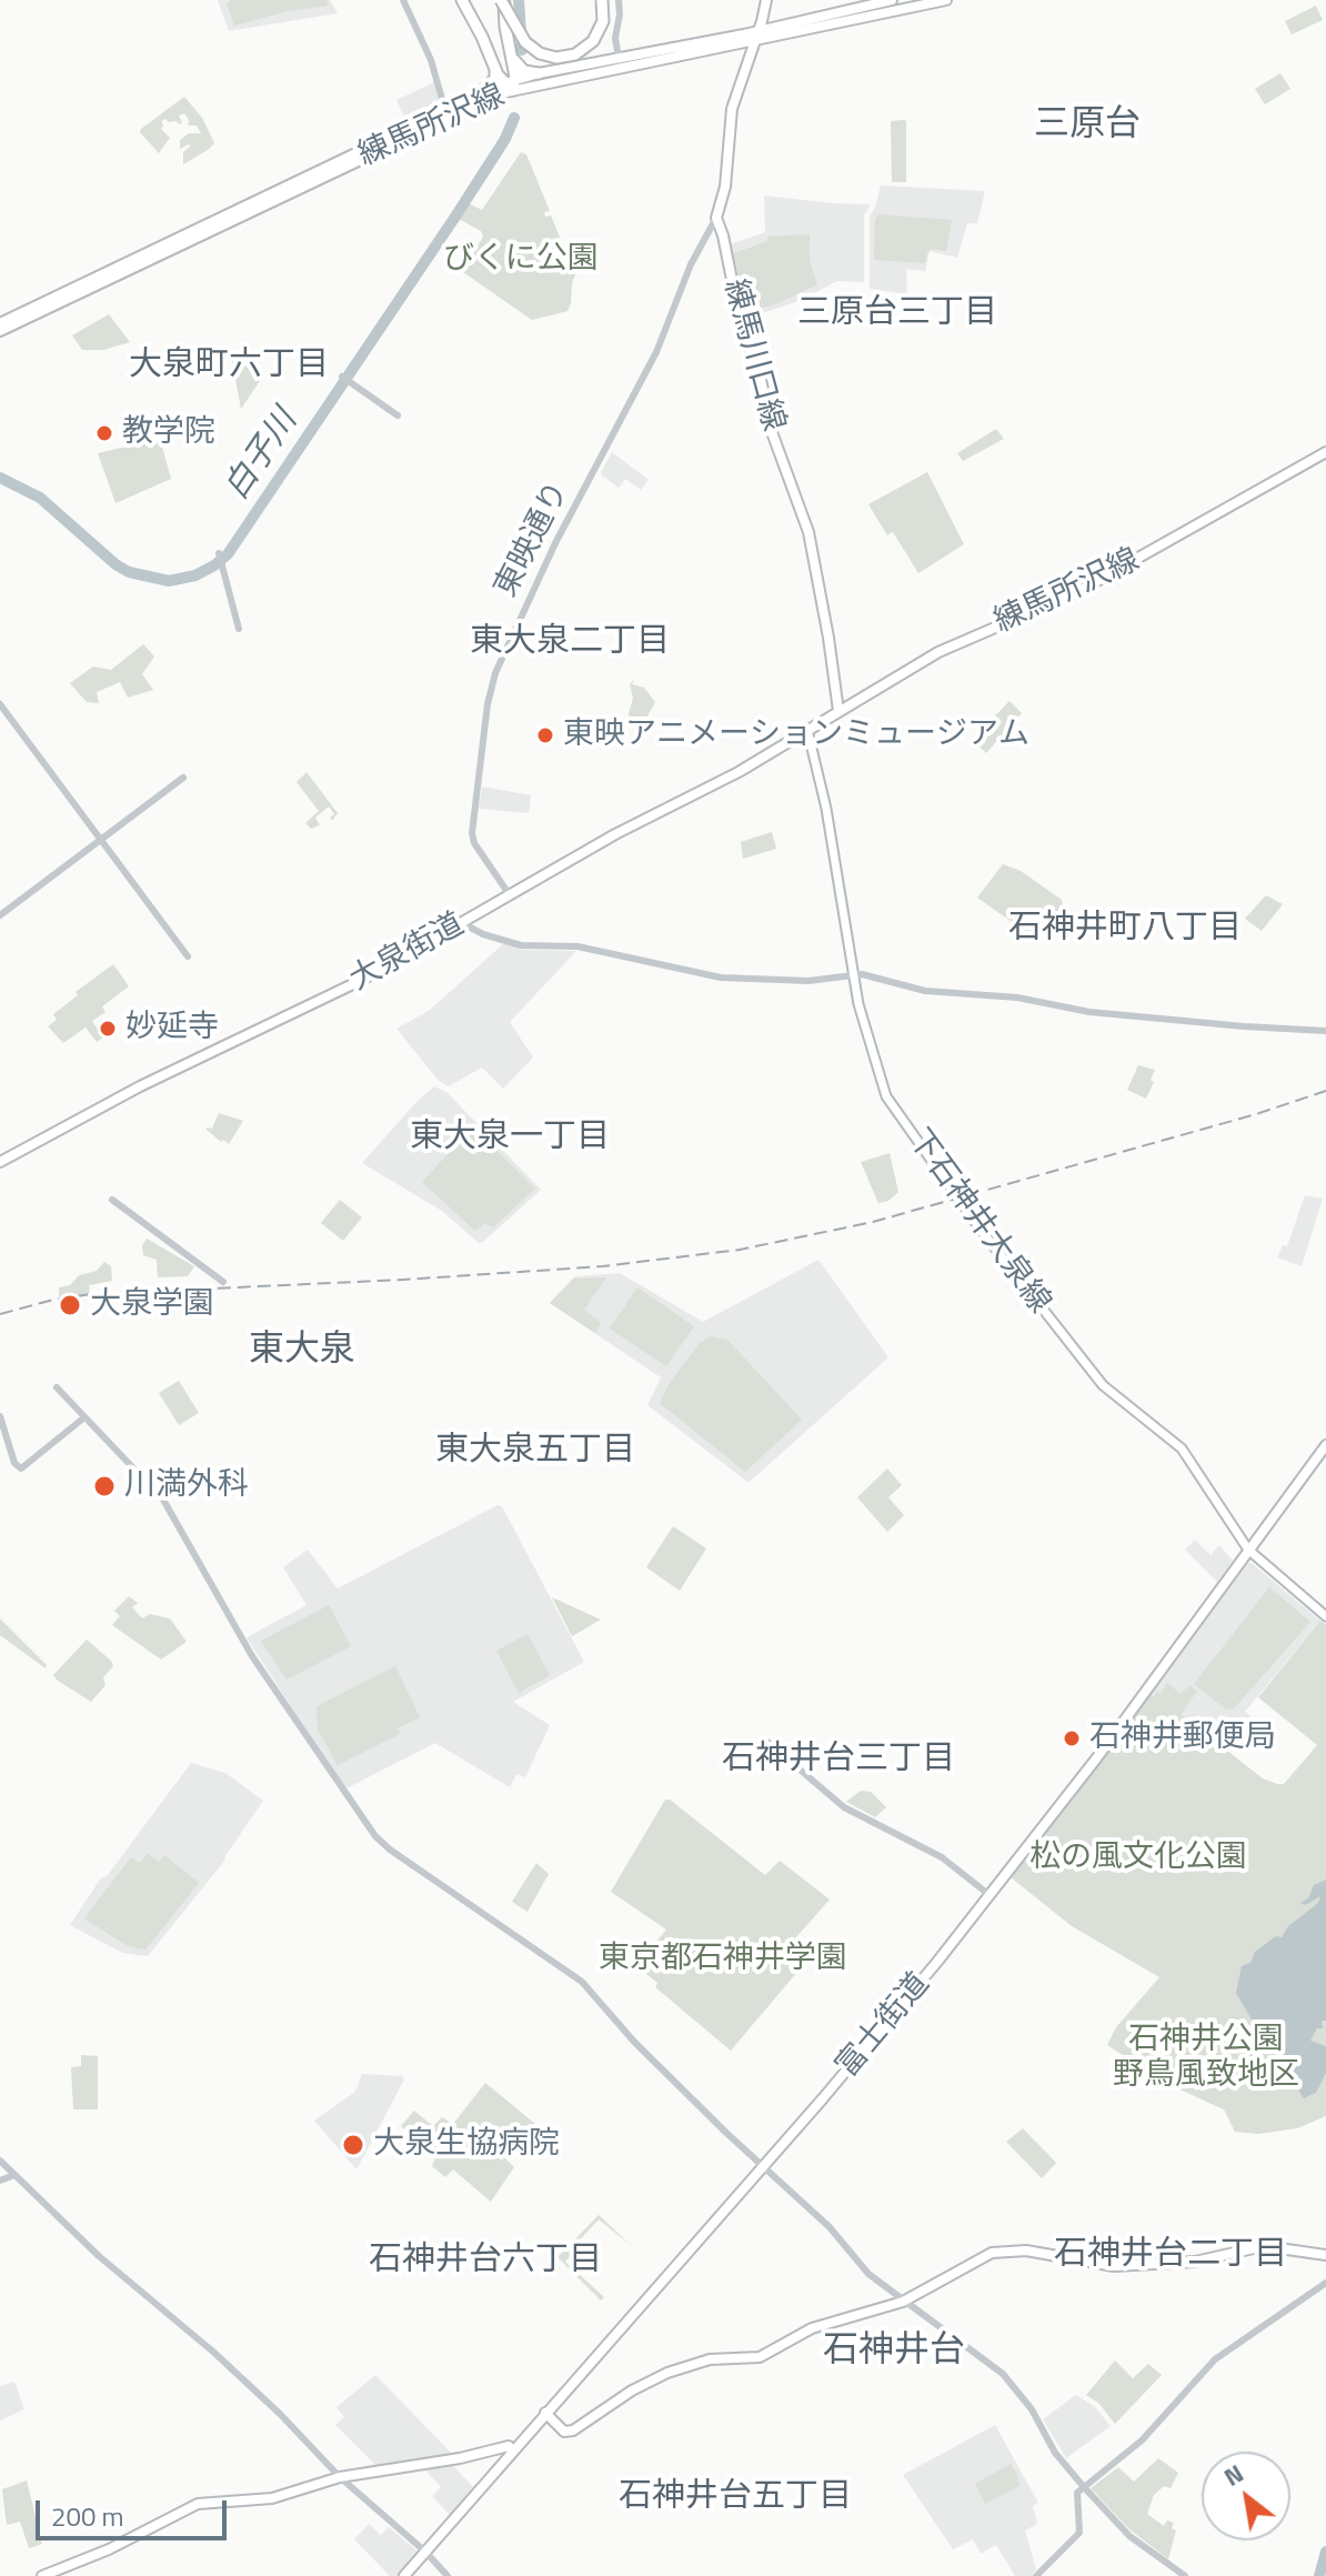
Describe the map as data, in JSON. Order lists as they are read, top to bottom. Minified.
{"streets":{"main road":["練馬所沢線","練馬川口線","大泉街道","下石神井大泉線","富士街道"],"street":["東映通り"]},"crossings":[["練馬所沢線","練馬川口線"],["練馬所沢線","大泉街道"],["練馬所沢線","下石神井大泉線"],["練馬川口線","東映通り"],["東映通り","大泉街道"],["大泉街道","下石神井大泉線"],["下石神井大泉線","富士街道"]],"districts":["三原台","三原台三丁目","大泉町六丁目","東大泉二丁目","石神井町八丁目","東大泉一丁目","東大泉","東大泉五丁目","石神井台三丁目","石神井台二丁目","石神井台六丁目","石神井台","石神井台五丁目"],"water":["白子川"],"parks":["びくに公園","松の風文化公園","東京都石神井学園","石神井公園 野鳥風致地区"],"places":["教学院","東映アニメーションミュージアム","妙延寺","大泉学園","川満外科","石神井郵便局","大泉生協病院"],"scale_bar":"200 m","north":"top left"}
